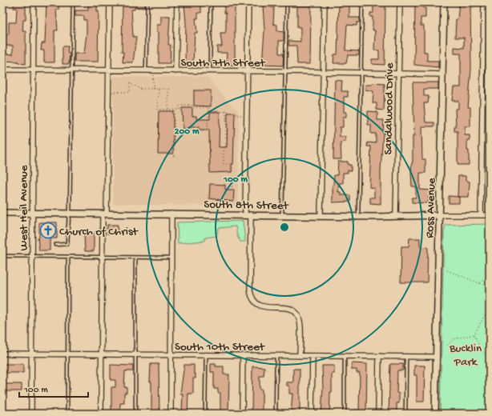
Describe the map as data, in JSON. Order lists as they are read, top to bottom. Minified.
{"streets":{"street":["South 7th Street","Sandalwood Drive","South 8th Street","West Heil Avenue","Ross Avenue","South 10th Street"]},"crossings":[["South 7th Street","Sandalwood Drive"],["South 7th Street","West Heil Avenue"],["South 7th Street","Ross Avenue"],["Sandalwood Drive","South 8th Street"],["South 8th Street","West Heil Avenue"],["South 8th Street","Ross Avenue"],["West Heil Avenue","South 10th Street"],["Ross Avenue","South 10th Street"]],"parks":["Bucklin Park"],"places":{"church":["Church of Christ"]},"scale_bar":"100 m","rings":["200 m","100 m"]}
